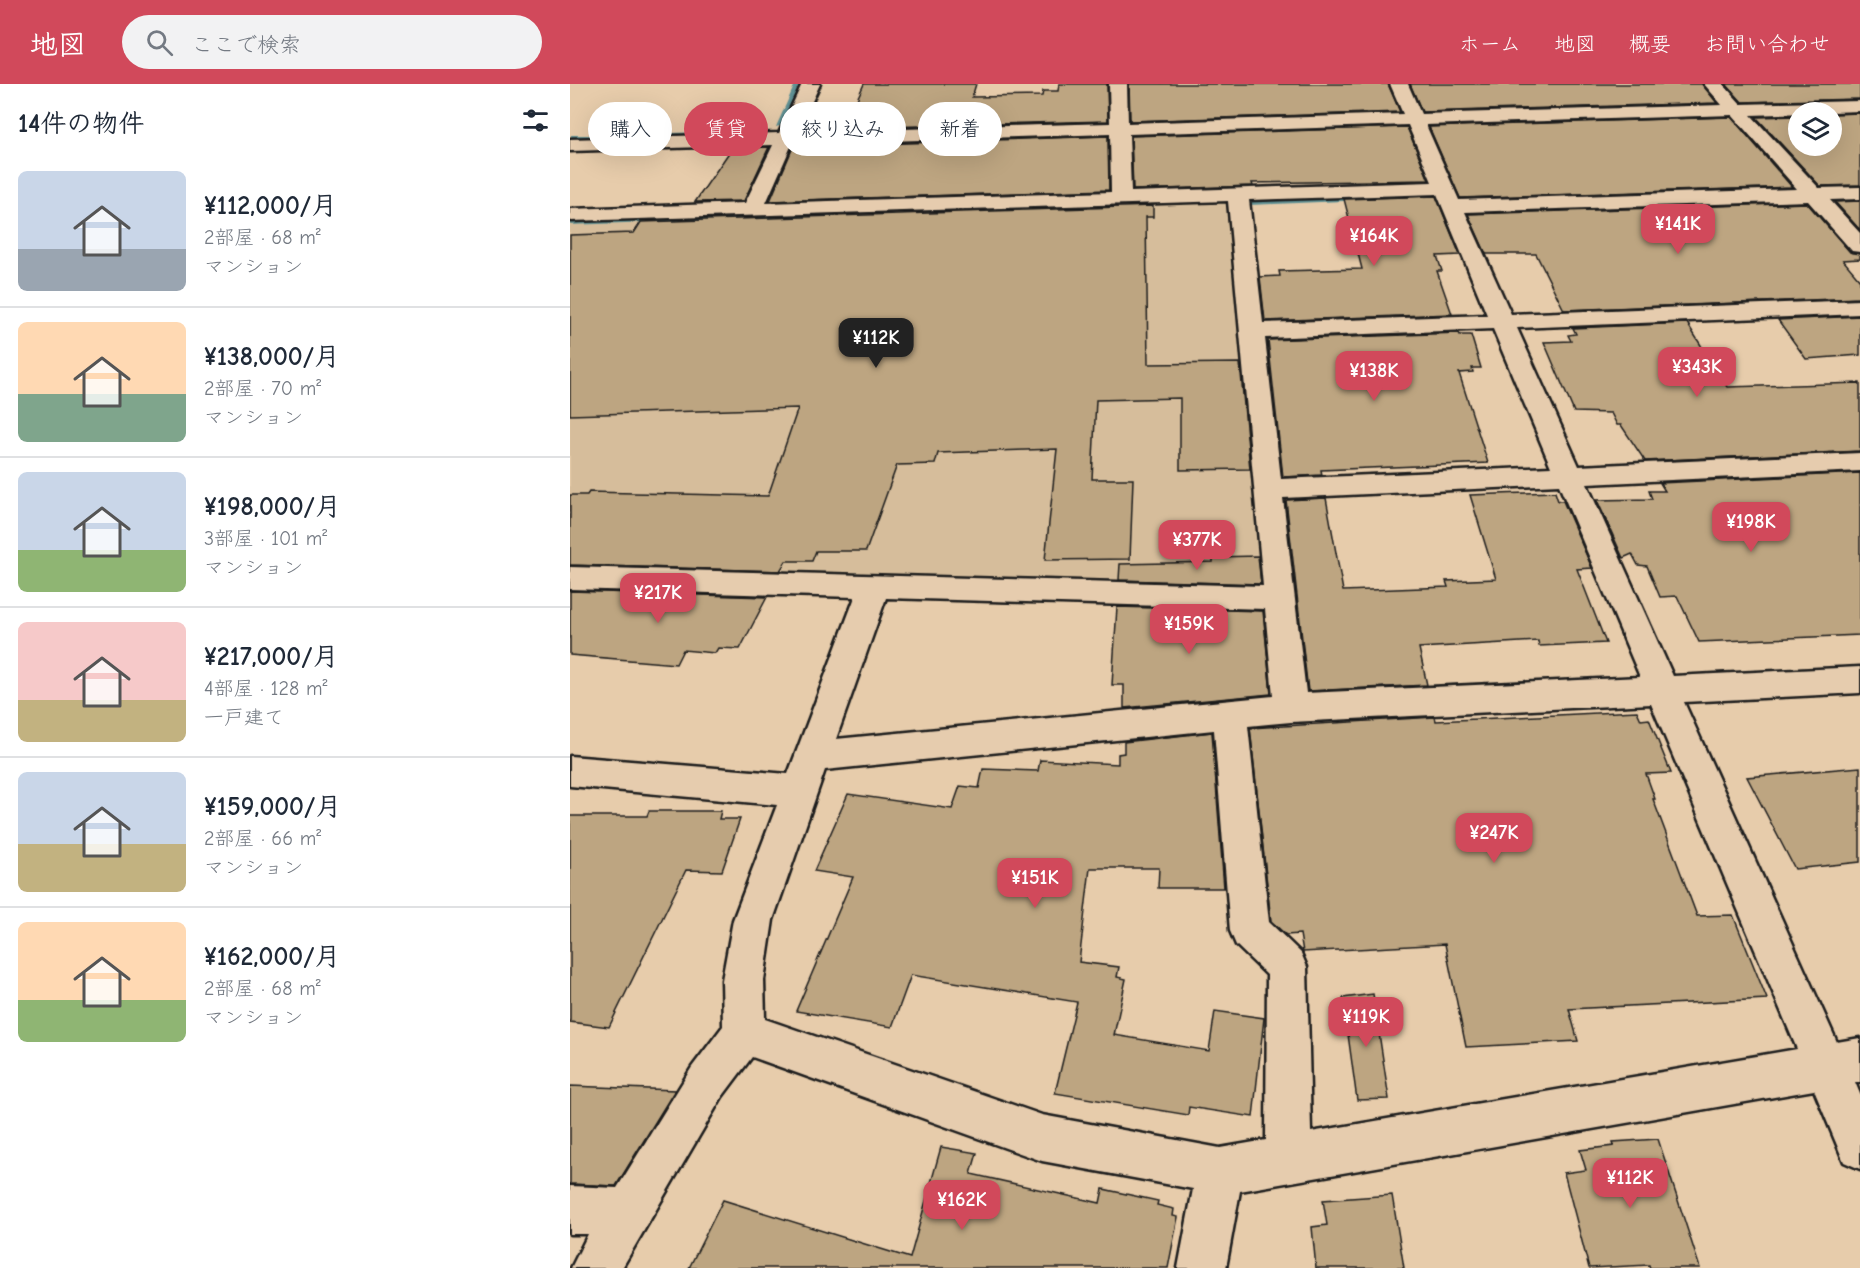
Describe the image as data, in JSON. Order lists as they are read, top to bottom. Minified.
{"page":{"header":"地図","search":"ここで検索","nav":["ホーム","地図","概要","お問い合わせ"],"heading":"14件の物件","chip":["購入","賃貸","絞り込み","新着"],"list":[{"name":"¥112,000/月","note":"2部屋 · 68 m² · マンション"},{"name":"¥138,000/月","note":"2部屋 · 70 m² · マンション"},{"name":"¥198,000/月","note":"3部屋 · 101 m² · マンション"},{"name":"¥217,000/月","note":"4部屋 · 128 m² · 一戸建て"},{"name":"¥159,000/月","note":"2部屋 · 66 m² · マンション"},{"name":"¥162,000/月","note":"2部屋 · 68 m² · マンション"}],"price":["¥141K","¥164K","¥112K","¥343K","¥138K","¥198K","¥377K","¥217K","¥159K","¥247K","¥151K","¥119K","¥112K","¥162K"]}}
